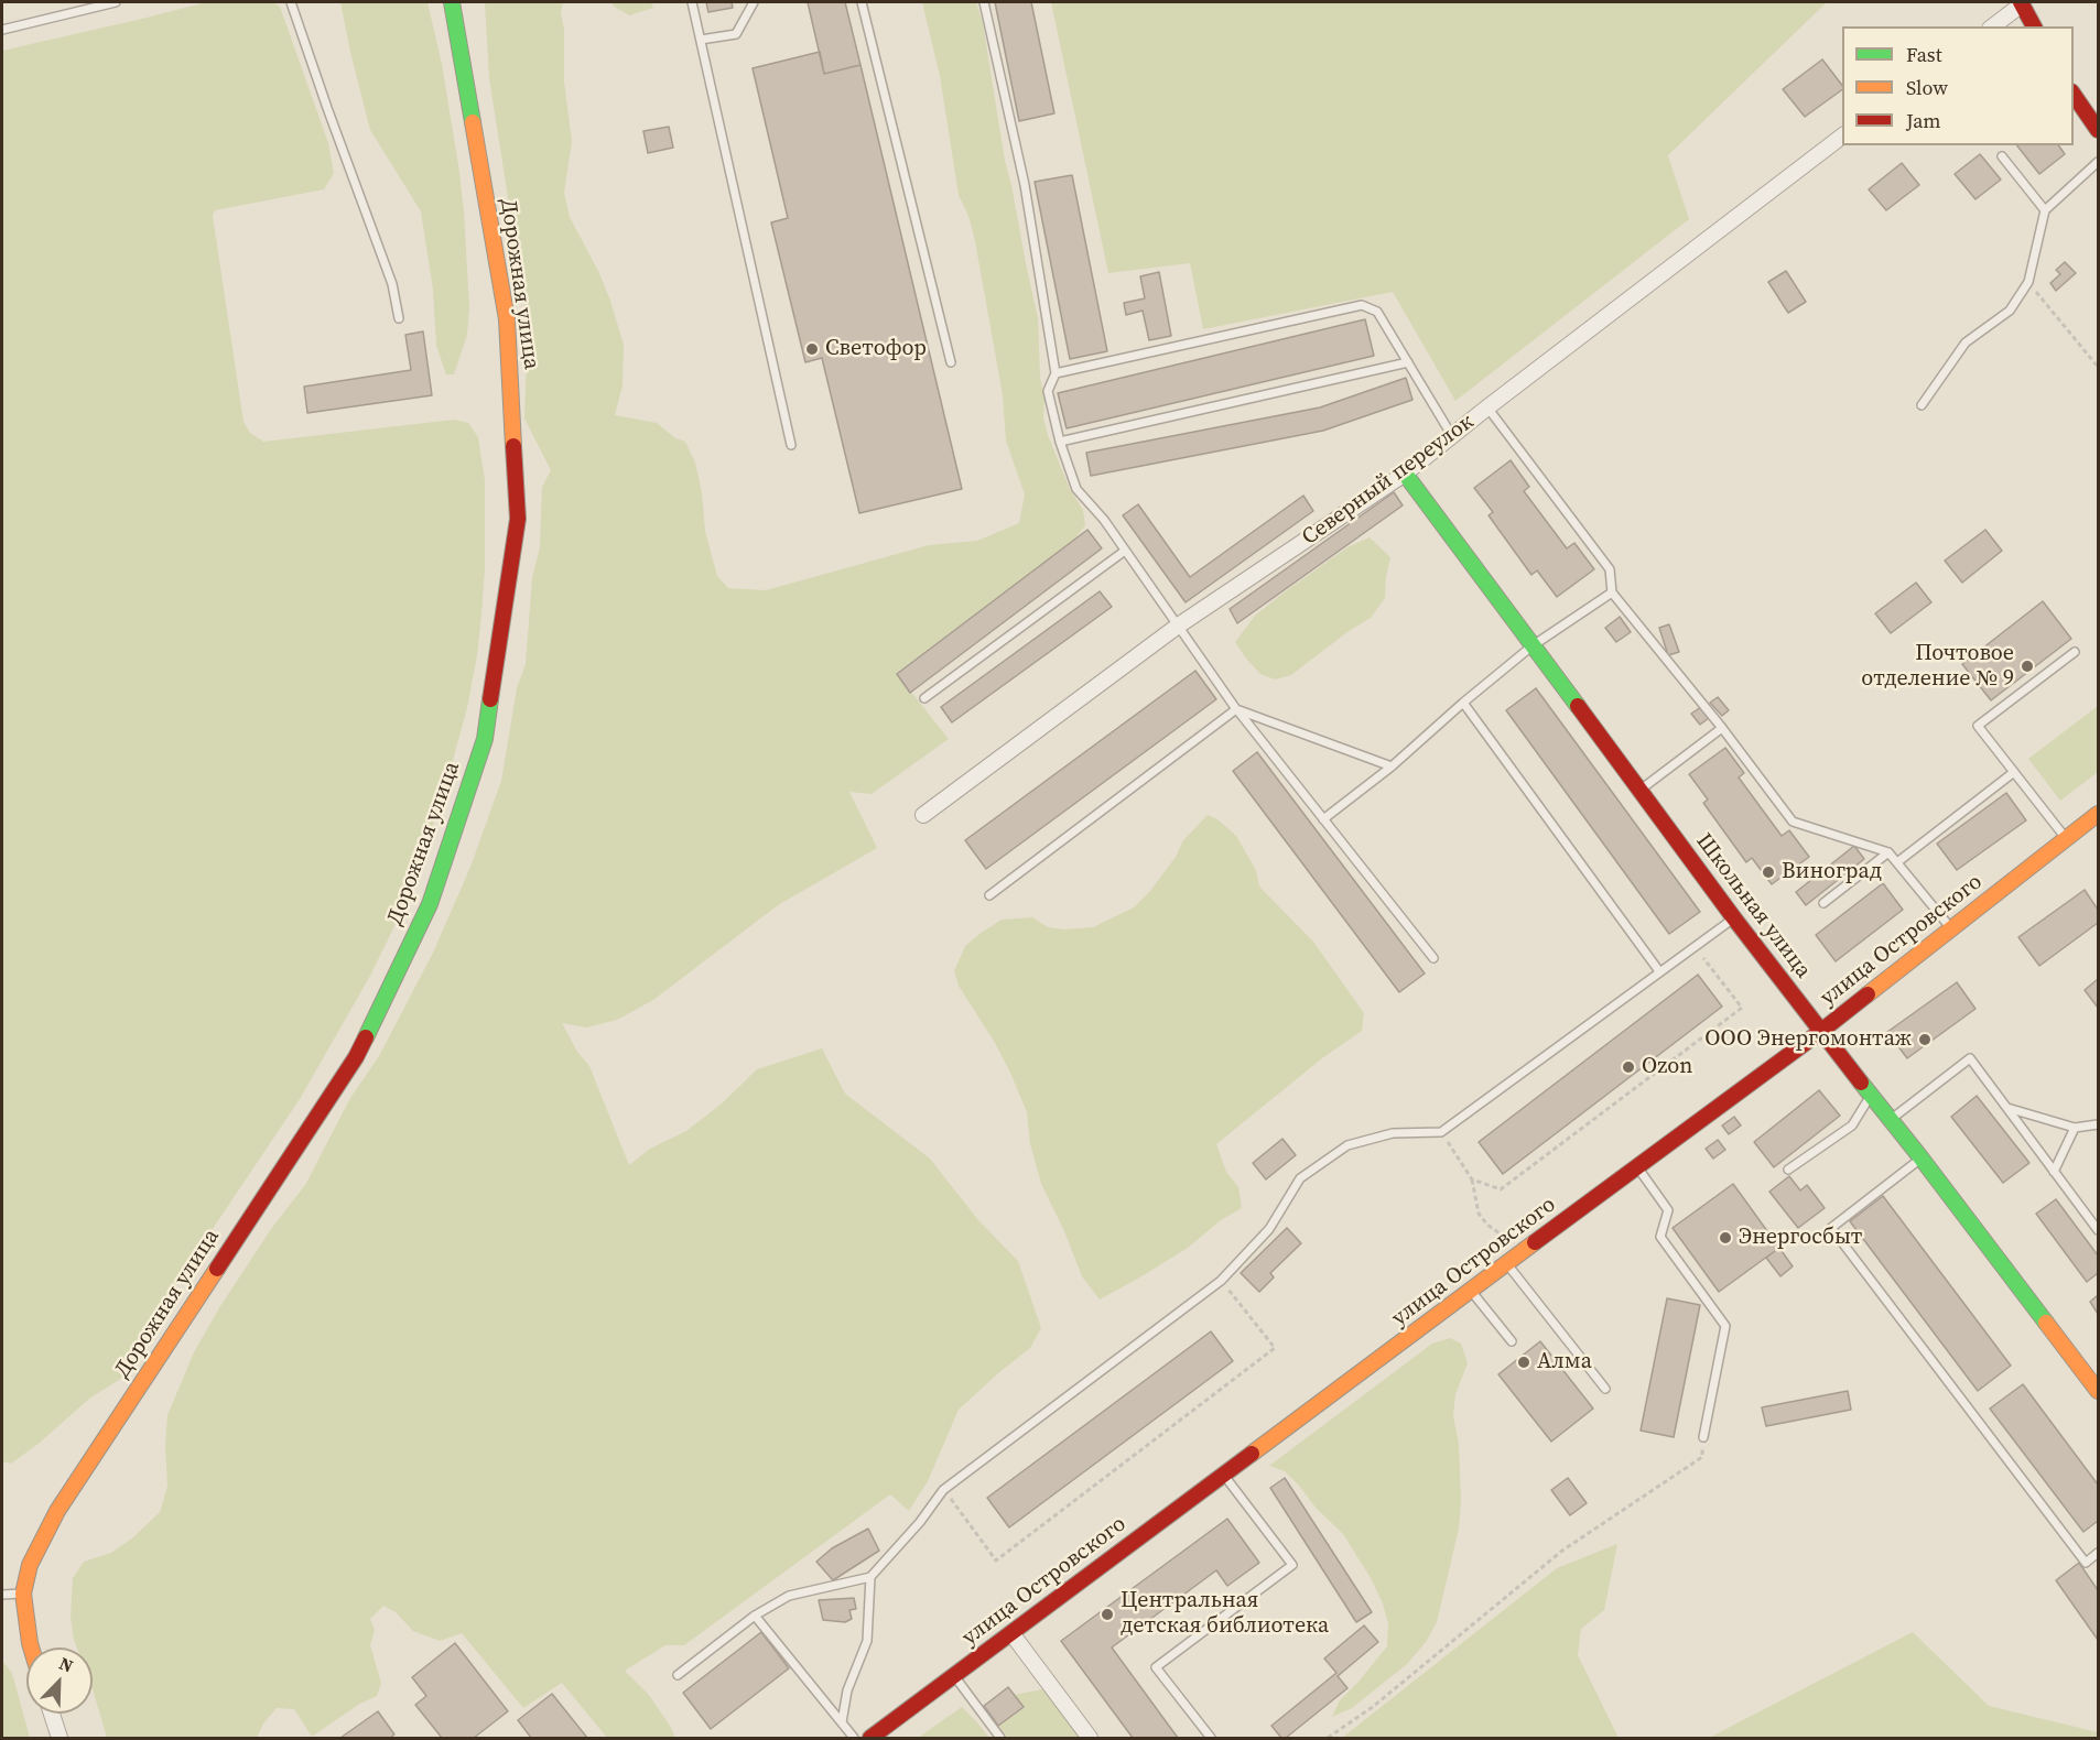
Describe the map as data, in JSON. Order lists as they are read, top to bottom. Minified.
{"streets":{"street":["Дорожная улица","Северный переулок","Школьная улица","улица Островского"]},"crossings":[["Северный переулок","Школьная улица"],["Школьная улица","улица Островского"]],"places":["Светофор","Почтовое отделение № 9","Виноград","ООО Энергомонтаж","Ozon","Энергосбыт","Алма","Центральная детская библиотека"],"legend":["Fast","Slow","Jam"],"north":"top right"}
